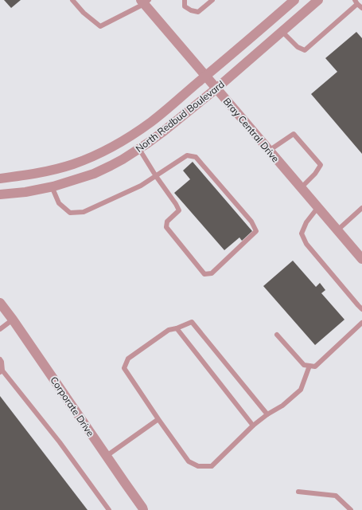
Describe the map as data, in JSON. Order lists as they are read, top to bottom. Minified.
{"streets":{"street":["North Redbud Boulevard","Bray Central Drive","Corporate Drive"]},"crossings":[["North Redbud Boulevard","Bray Central Drive"]]}
